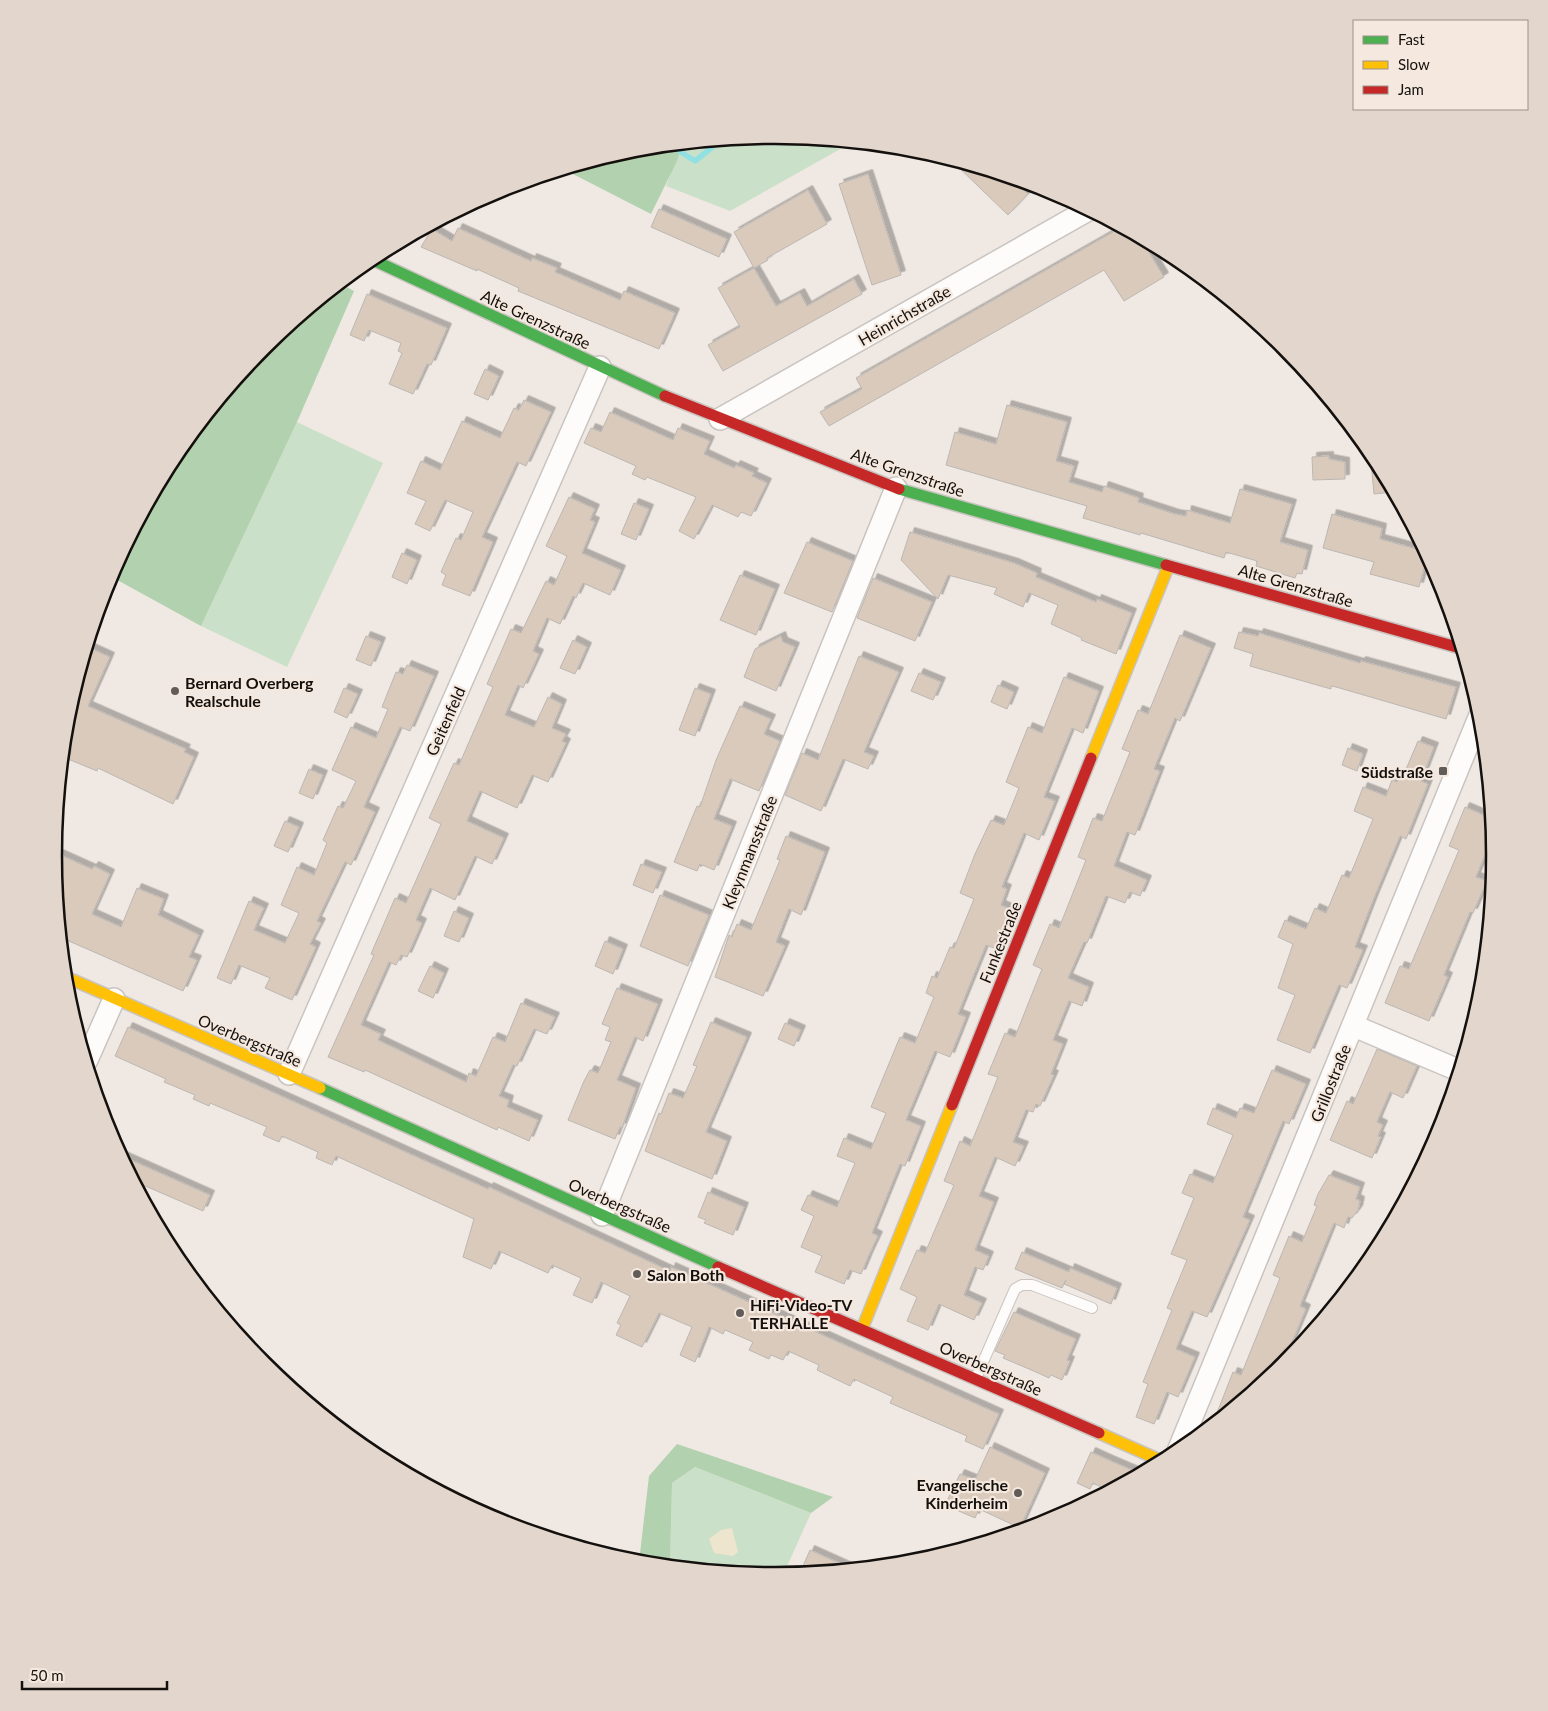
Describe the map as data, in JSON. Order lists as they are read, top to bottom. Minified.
{"streets":{"street":["Heinrichstraße","Alte Grenzstraße","Geitenfeld","Kleynmansstraße","Funkestraße","Overbergstraße","Grillostraße"]},"crossings":[["Heinrichstraße","Alte Grenzstraße"],["Alte Grenzstraße","Geitenfeld"],["Alte Grenzstraße","Kleynmansstraße"],["Alte Grenzstraße","Funkestraße"],["Geitenfeld","Overbergstraße"],["Kleynmansstraße","Overbergstraße"],["Funkestraße","Overbergstraße"]],"places":{"other":["Bernard Overberg Realschule","Salon Both","HiFi-Video-TV TERHALLE","Evangelische Kinderheim"],"transit":["Südstraße"]},"legend":["Fast","Slow","Jam"],"scale_bar":"50 m"}
